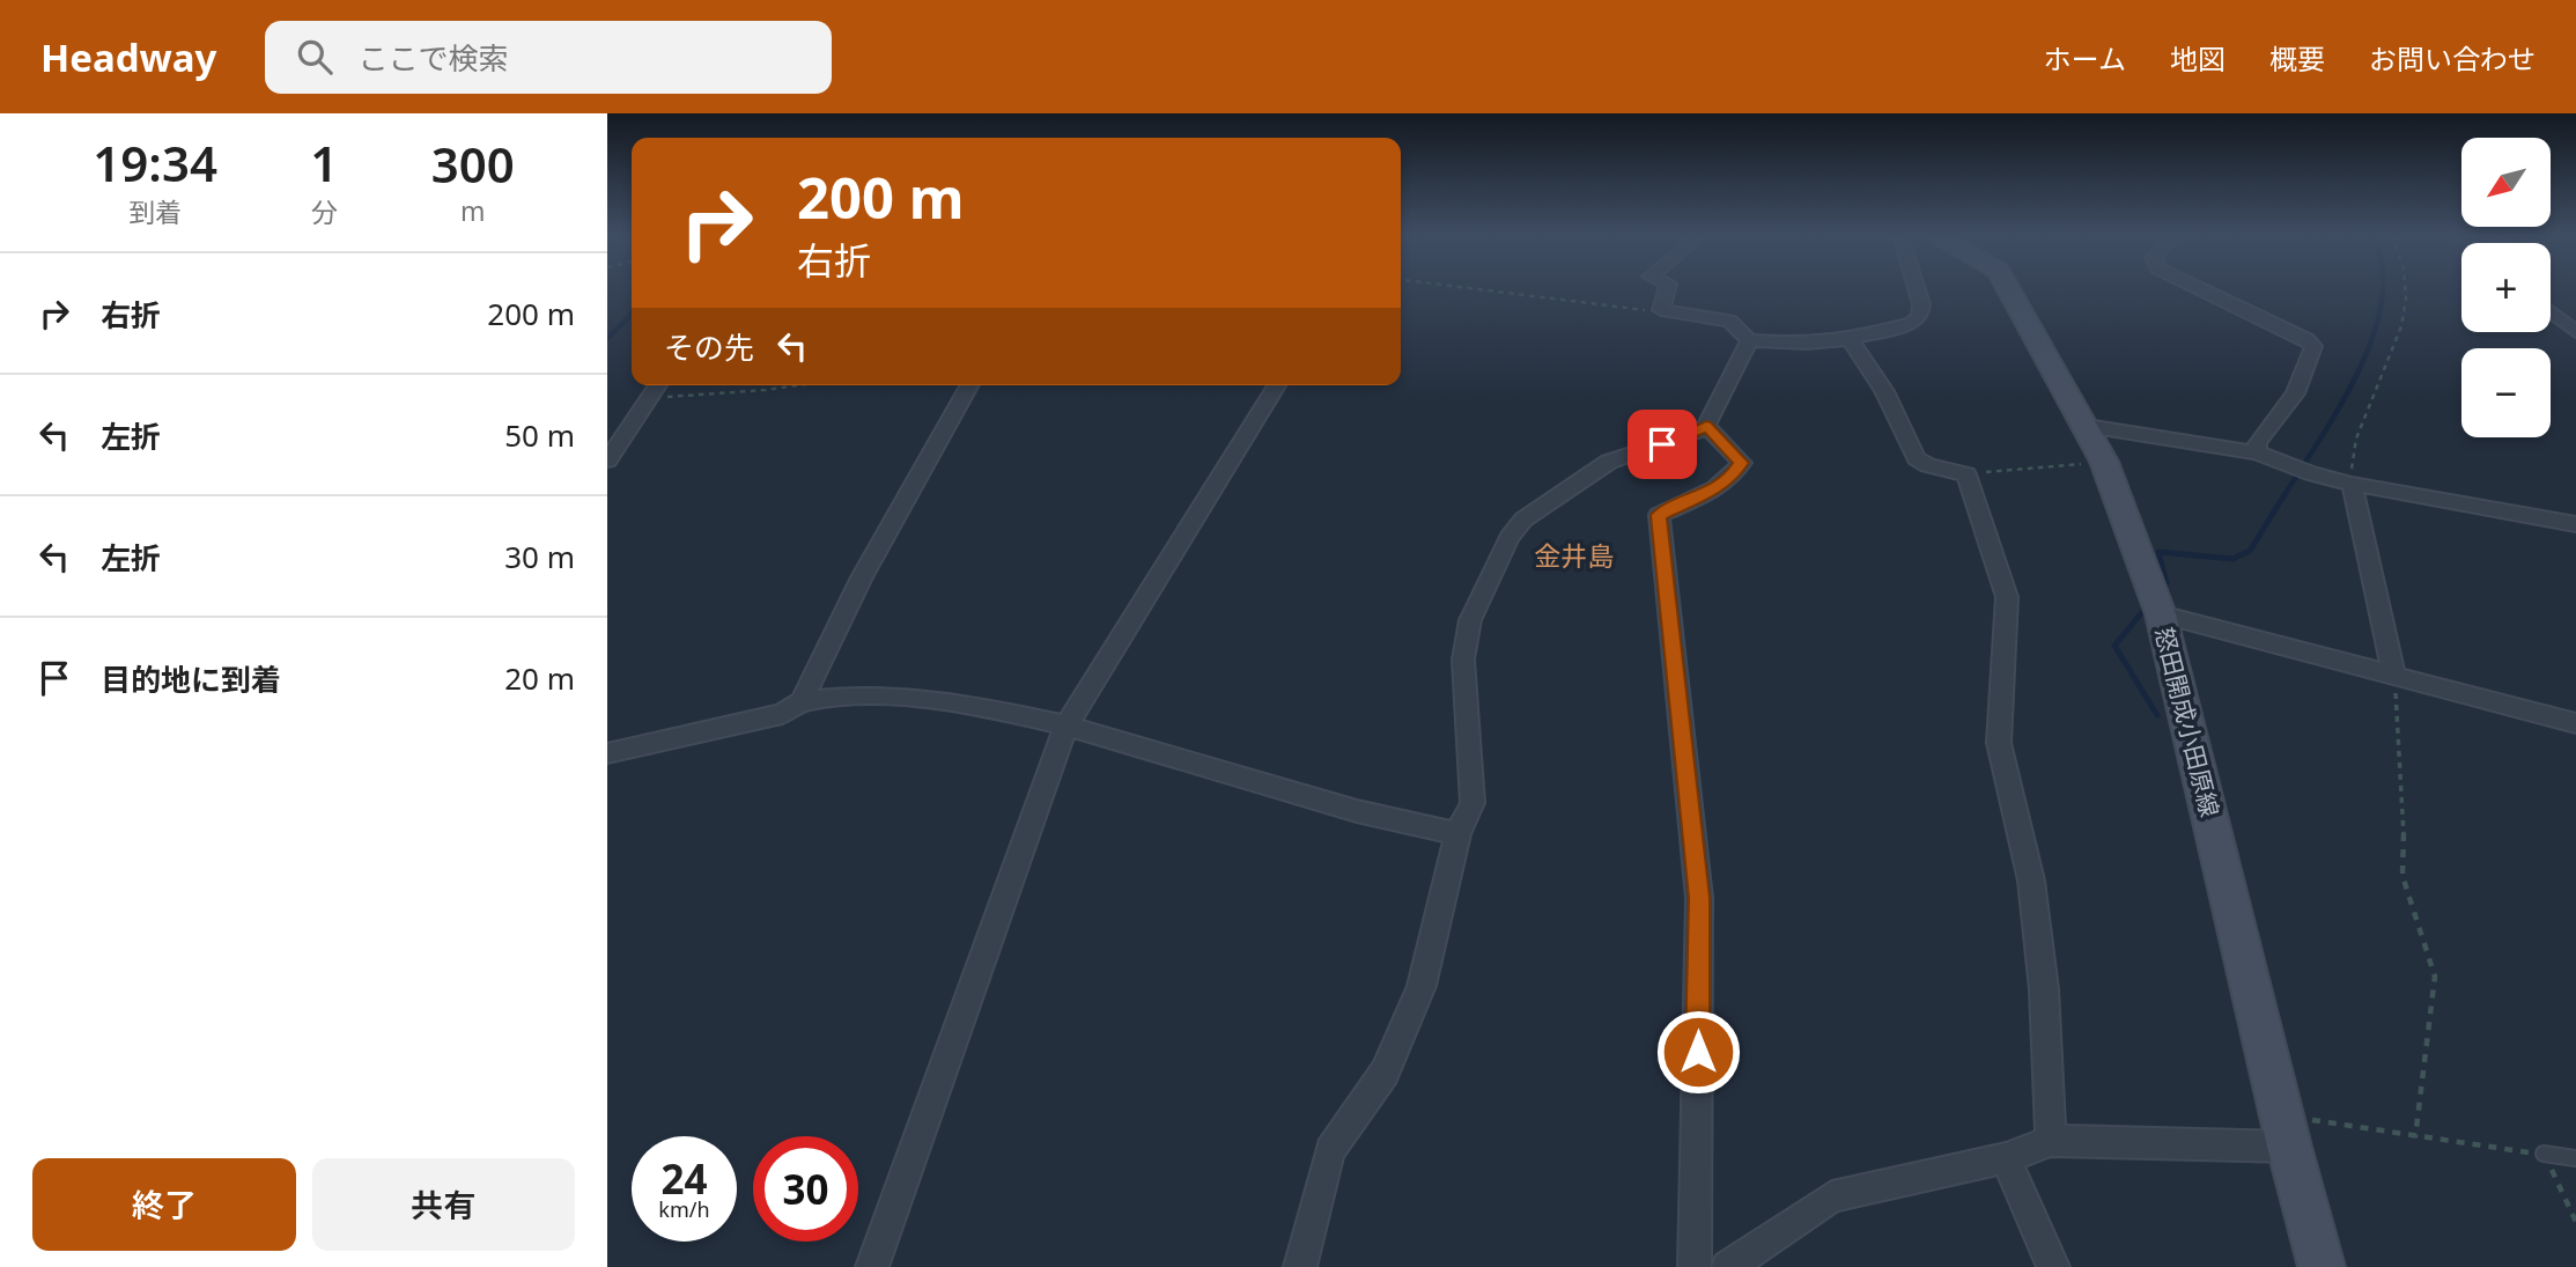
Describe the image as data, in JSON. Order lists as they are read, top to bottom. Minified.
{"streets":{"main road":["怒田開成小田原線"]},"districts":["金井島"],"north":"bottom left","page":{"header":"Headway","search":"ここで検索","nav":["ホーム","地図","概要","お問い合わせ"],"eta":["19:34","到着","1","分","300","m"],"map_buttons":["+","−"],"turn":["200 m","右折"],"list":[{"name":"右折","value":"200 m"},{"name":"左折","value":"50 m"},{"name":"左折","value":"30 m"},{"name":"目的地に到着","value":"20 m"}],"then":"その先","speed":"24 km/h","limit":"30","buttons":["終了","共有"]}}
